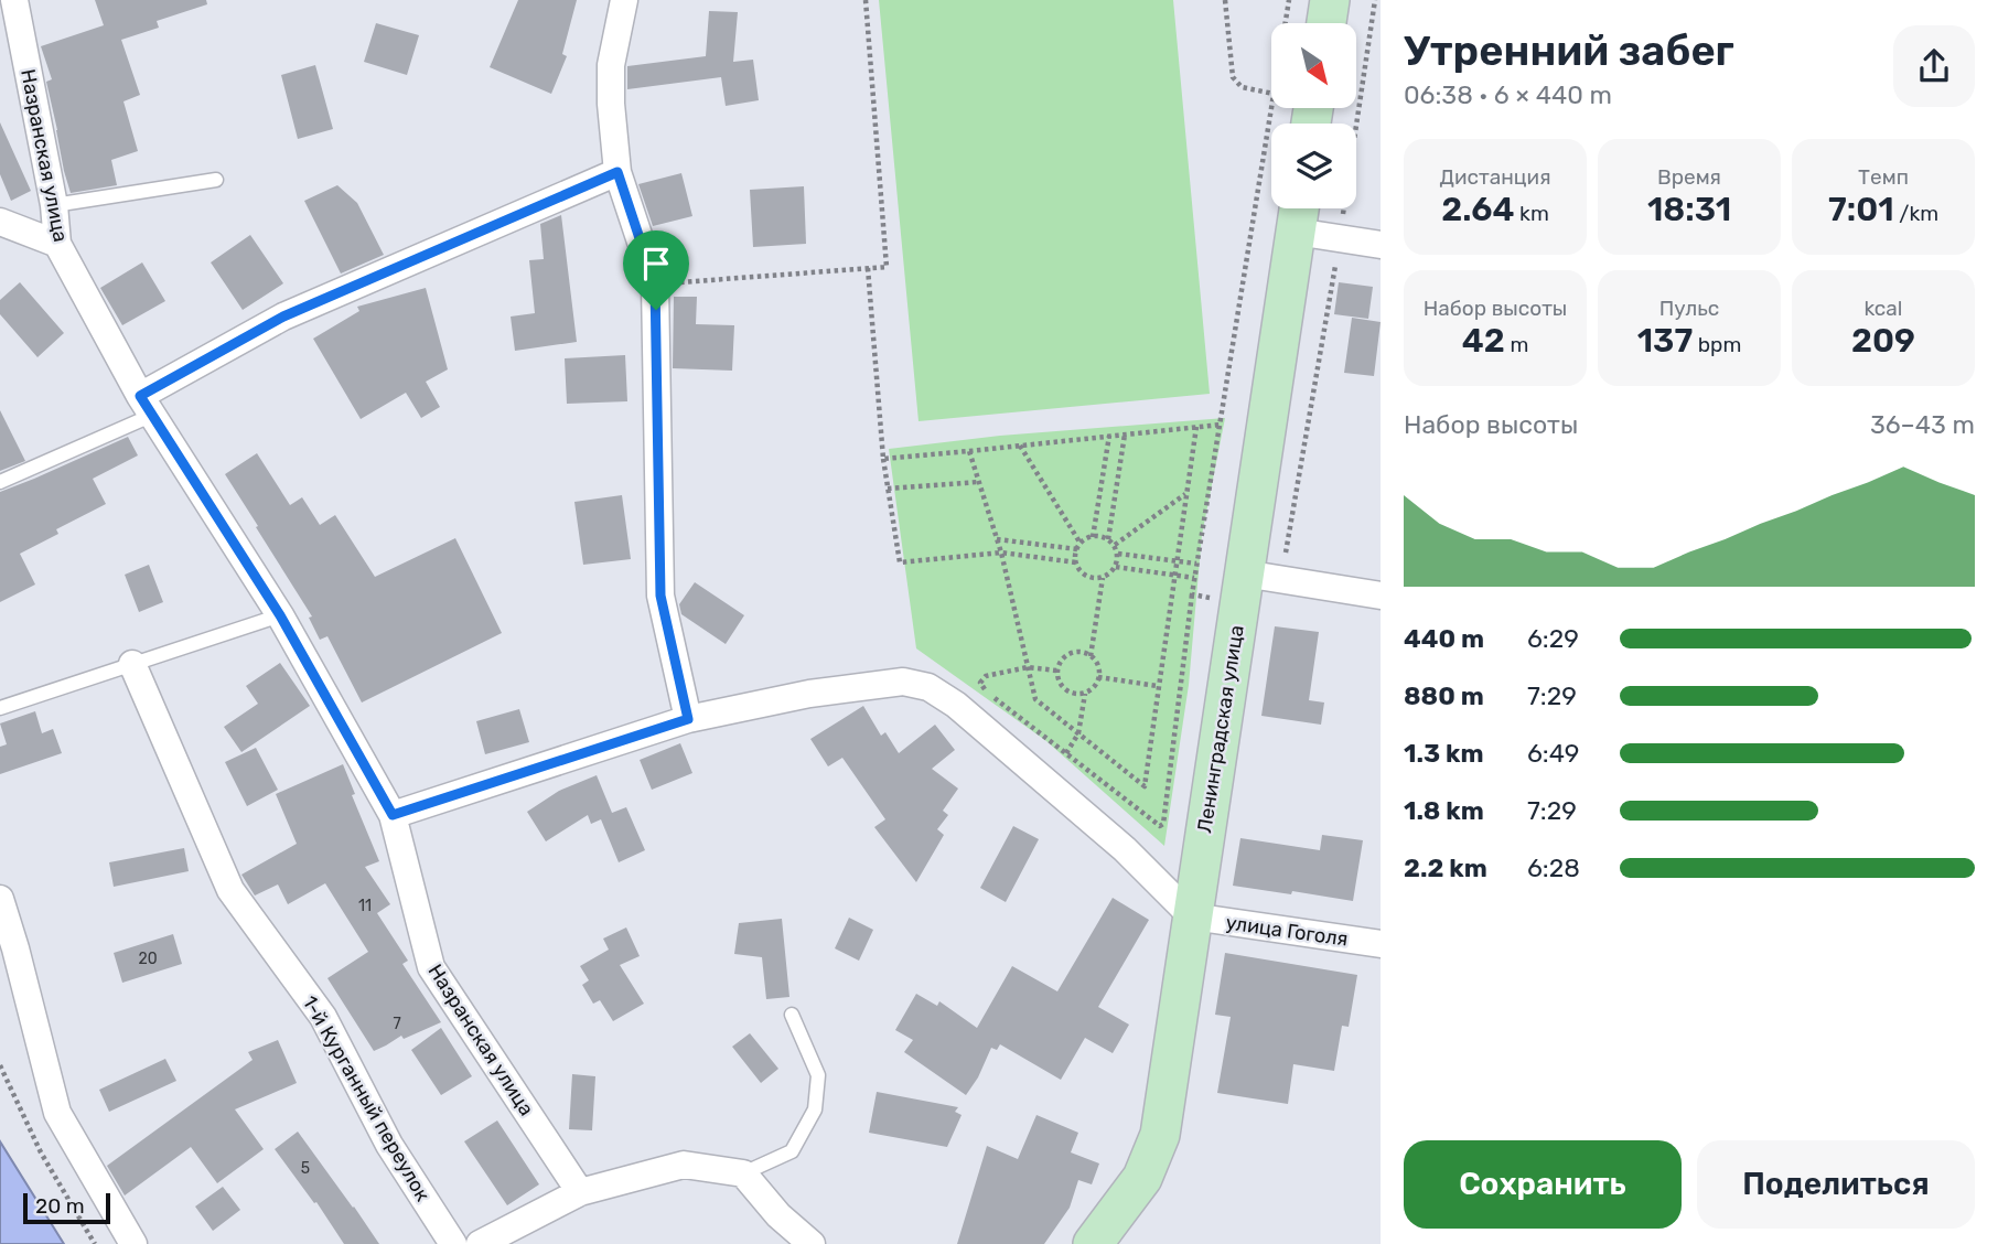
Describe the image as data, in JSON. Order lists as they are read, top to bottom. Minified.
{"streets":{"main road":["Ленинградская улица"],"street":["Назранская улица","улица Гоголя","1-й Курганный переулок"]},"crossings":[["Ленинградская улица","улица Гоголя"]],"house_numbers":["11","20","7","5"],"scale_bar":"20 m","north":"bottom right","page":{"heading":["Утренний забег","06:38 · 6 × 440 m"],"stats":[["Дистанция","2.64 km"],["Время","18:31"],["Темп","7:01 /km"],["Набор высоты","42 m"],["Пульс","137 bpm"],["kcal","209"]],"chart":["Набор высоты","36–43 m"],"list":[{"name":"440 m","note":"6:29"},{"name":"880 m","note":"7:29"},{"name":"1.3 km","note":"6:49"},{"name":"1.8 km","note":"7:29"},{"name":"2.2 km","note":"6:28"}],"buttons":["Сохранить","Поделиться"],"scale":"20 m"}}
